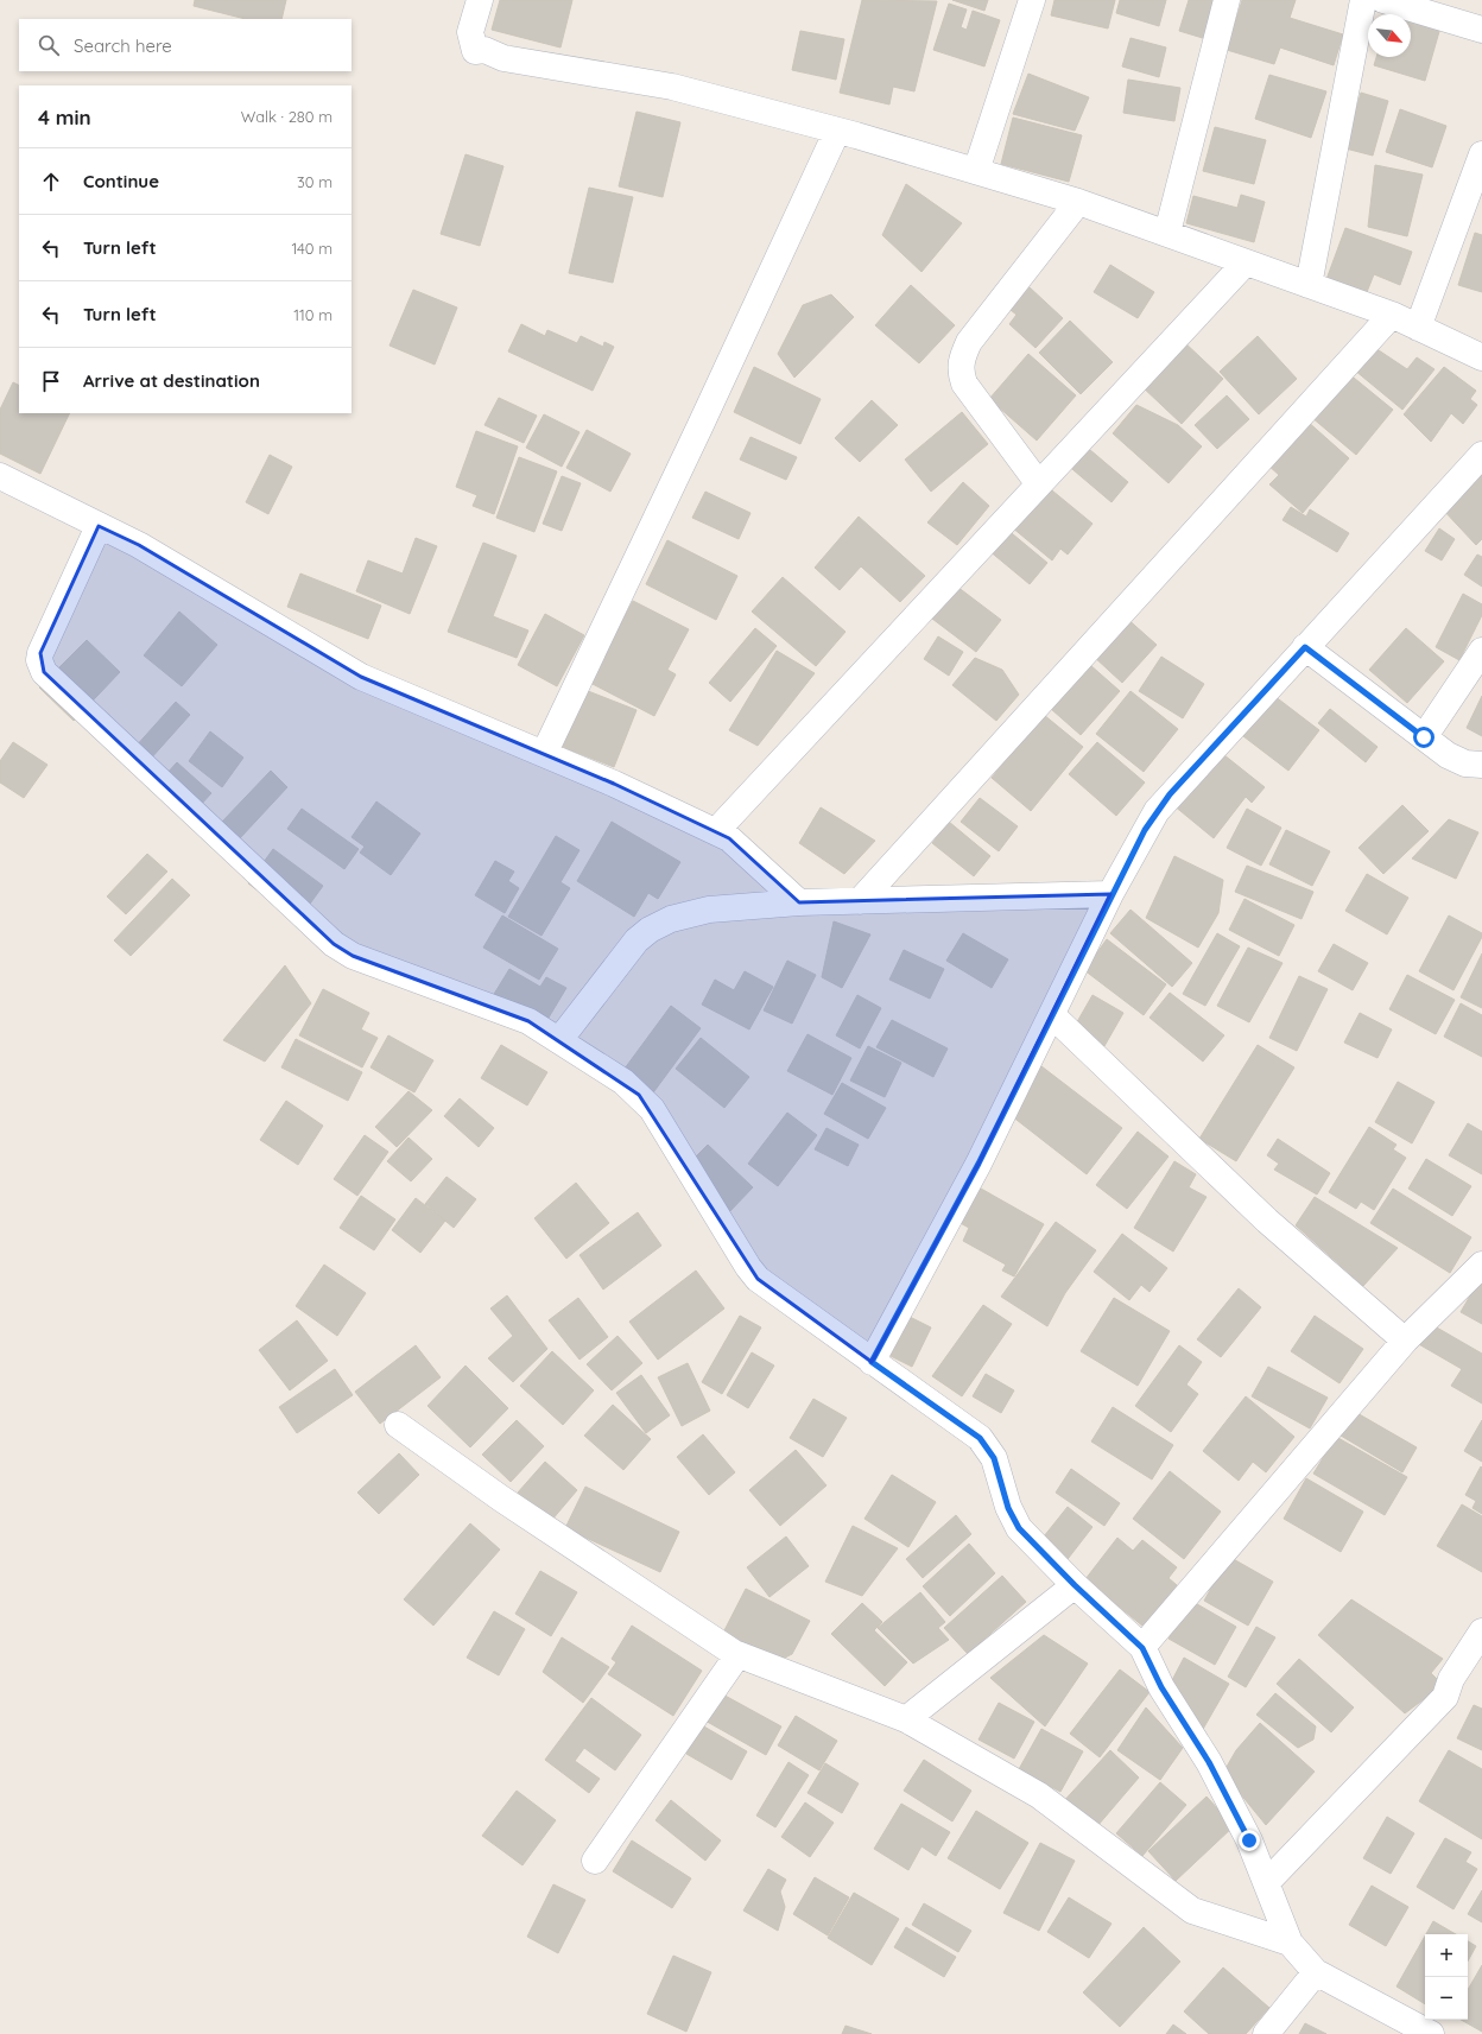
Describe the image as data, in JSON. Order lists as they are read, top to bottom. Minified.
{"north":"bottom right","page":{"search":"Search here","heading":["4 min","Walk · 280 m"],"list":[["Continue","30 m"],["Turn left","140 m"],["Turn left","110 m"],"Arrive at destination"],"map_buttons":["+","−"]}}
